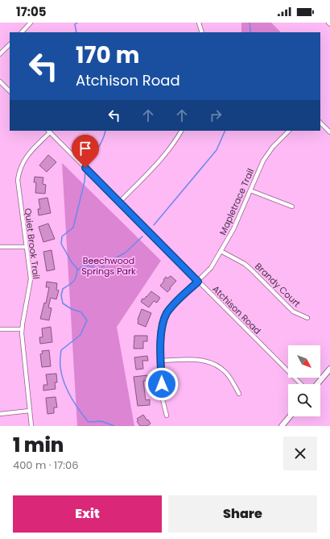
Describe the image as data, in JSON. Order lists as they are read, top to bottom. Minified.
{"streets":{"street":["Mapletrace Trail","Quiet Brook Trail","Brandy Court","Atchison Road"]},"crossings":[["Mapletrace Trail","Brandy Court"],["Mapletrace Trail","Atchison Road"],["Quiet Brook Trail","Atchison Road"]],"parks":["Beechwood Springs Park"],"north":"bottom right","page":{"status":"17:05","turn":["170 m","Atchison Road"],"heading":["1 min","400 m · 17:06"],"buttons":["Exit","Share"]}}
